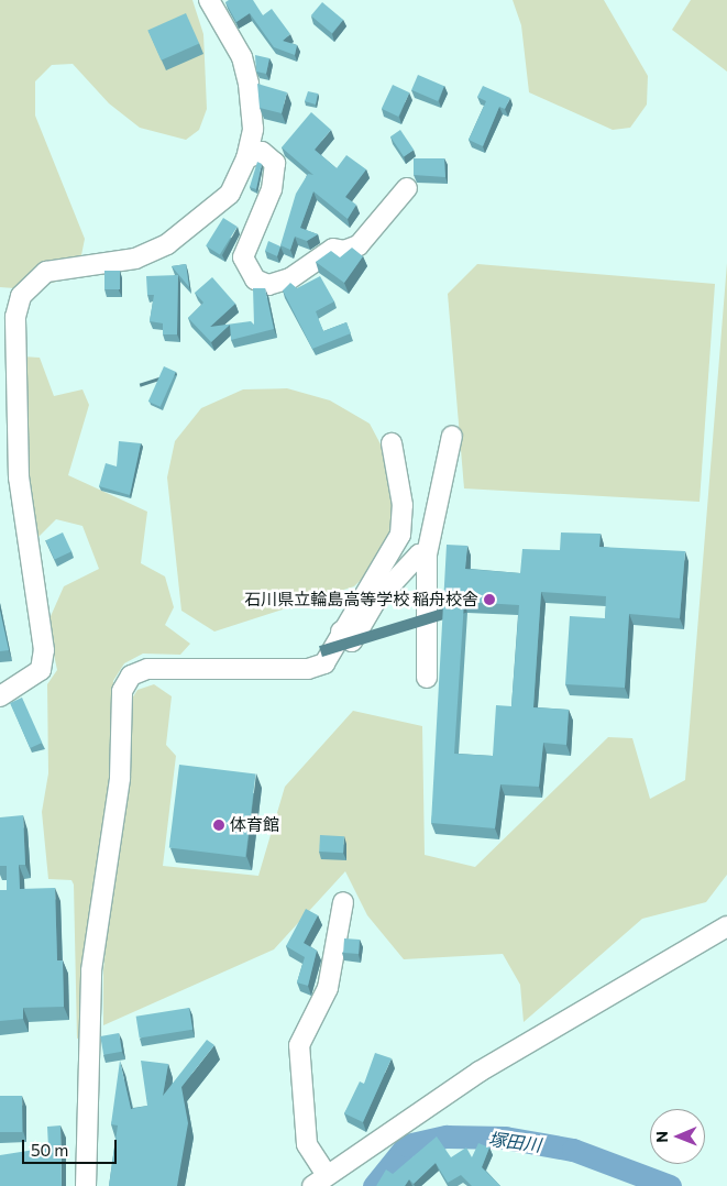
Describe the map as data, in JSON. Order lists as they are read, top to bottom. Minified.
{"water":["塚田川"],"places":["石川県立輪島高等学校 稲舟校舎","体育館"],"scale_bar":"50 m","north":"left"}
